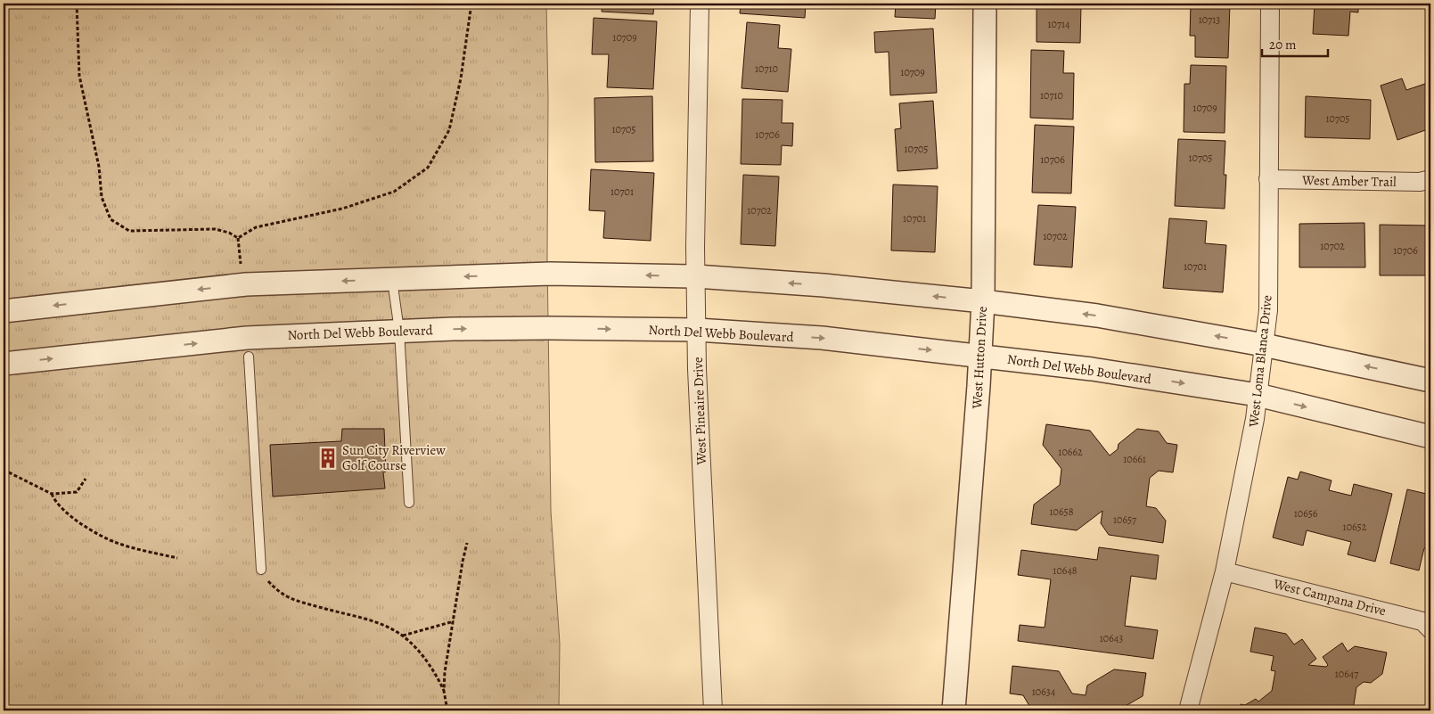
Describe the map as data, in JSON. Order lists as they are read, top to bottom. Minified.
{"streets":{"street":["West Amber Trail","North Del Webb Boulevard","West Hutton Drive","West Loma Blanca Drive","West Pineaire Drive","West Campana Drive"]},"crossings":[["West Amber Trail","West Loma Blanca Drive"],["North Del Webb Boulevard","West Hutton Drive"],["North Del Webb Boulevard","West Loma Blanca Drive"],["North Del Webb Boulevard","West Pineaire Drive"],["West Loma Blanca Drive","West Campana Drive"]],"places":{"building":["Sun City Riverview Golf Course"]},"house_numbers":["10713","10714","10709","10710","10709","10710","10709","10705","10705","10706","10705","10705","10706","10701","10702","10701","10702","10702","10706","10701","10662","10661","10658","10656","10657","10652","10648","10643","10647","10634"],"scale_bar":"20 m"}
